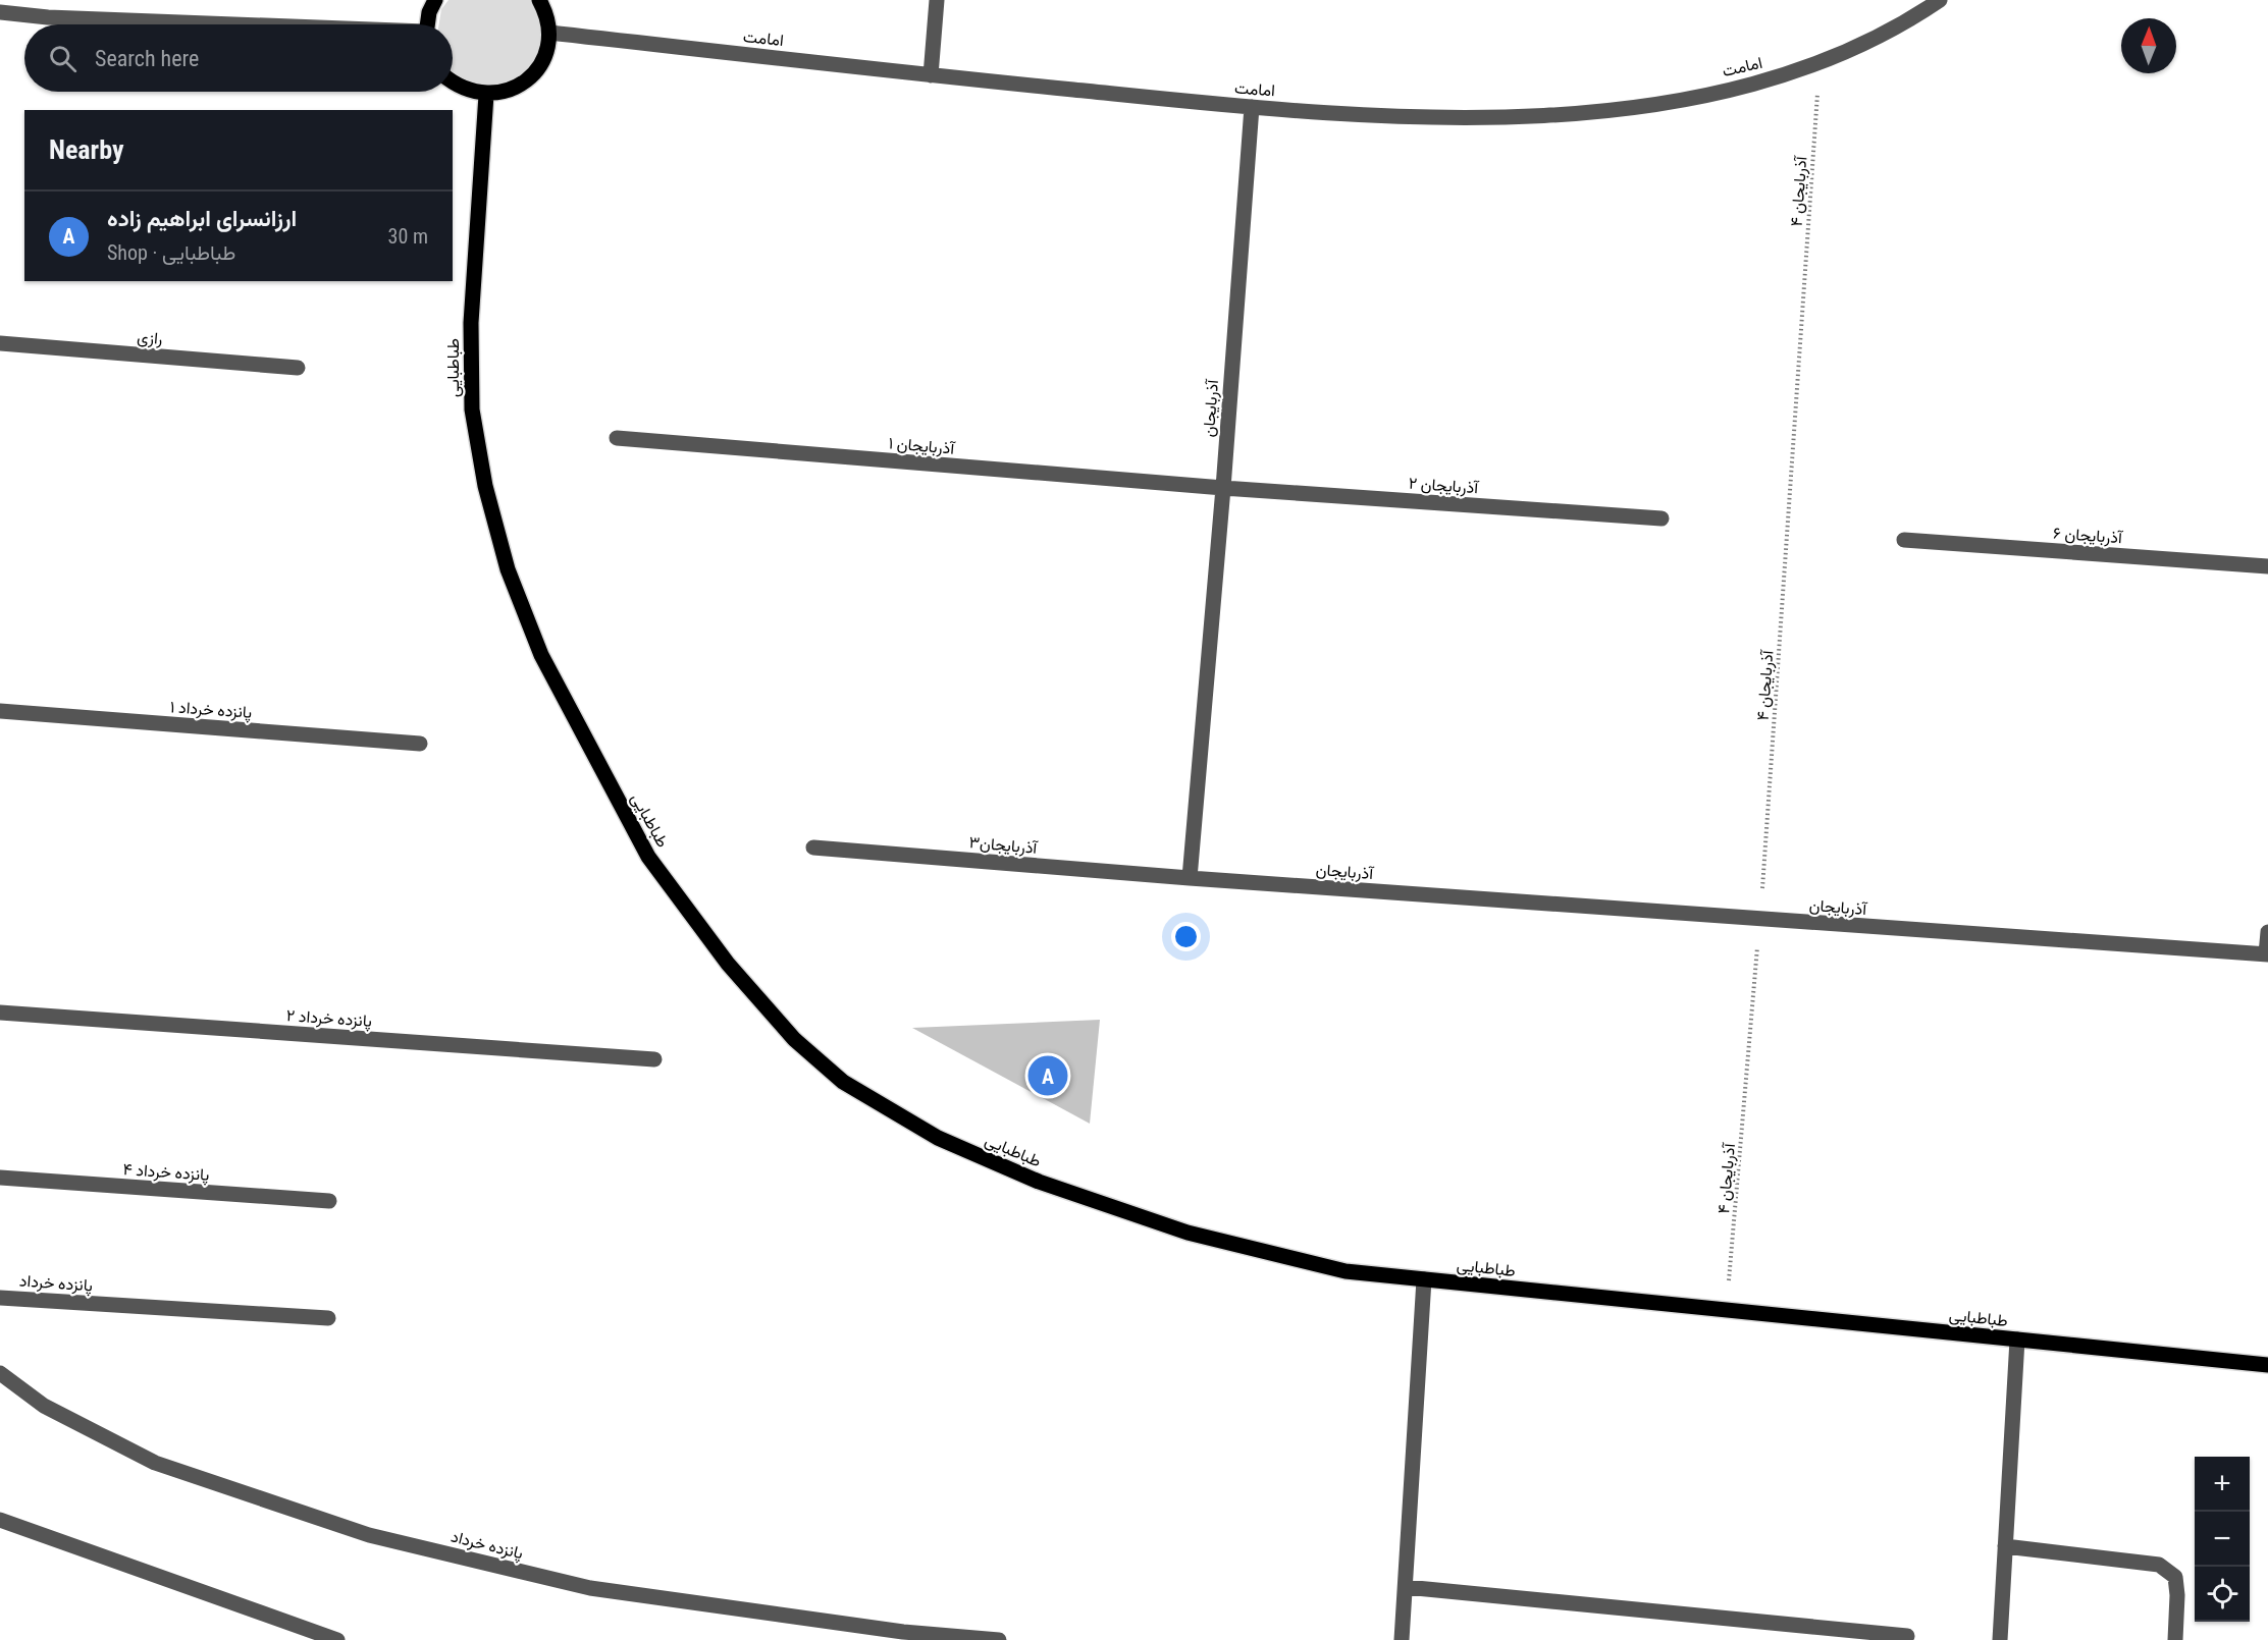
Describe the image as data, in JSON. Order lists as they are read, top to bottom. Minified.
{"streets":{"main road":["طباطبایی"],"street":["امامت","رازی","آذربایجان","آذربایجان ۱","آذربایجان ۲","آذربایجان ۶","پانزده خرداد ۱","آذربایجان۳","پانزده خرداد ۲","پانزده خرداد ۴","پانزده خرداد"],"path":["آذربایجان ۴"]},"crossings":[["امامت","آذربایجان ۴"],["امامت","آذربایجان"],["آذربایجان ۴","طباطبایی"],["آذربایجان ۴","آذربایجان"],["آذربایجان","آذربایجان ۱"],["آذربایجان","آذربایجان ۲"],["آذربایجان","آذربایجان۳"],["آذربایجان ۱","آذربایجان ۲"]],"north":"top","page":{"search":"Search here","heading":"Nearby","list":[{"mark":"A","name":"ارزانسرای ابراهیم زاده","note":"Shop · طباطبایی","value":"30 m"}],"pins":"A","map_buttons":["+","−"]}}
